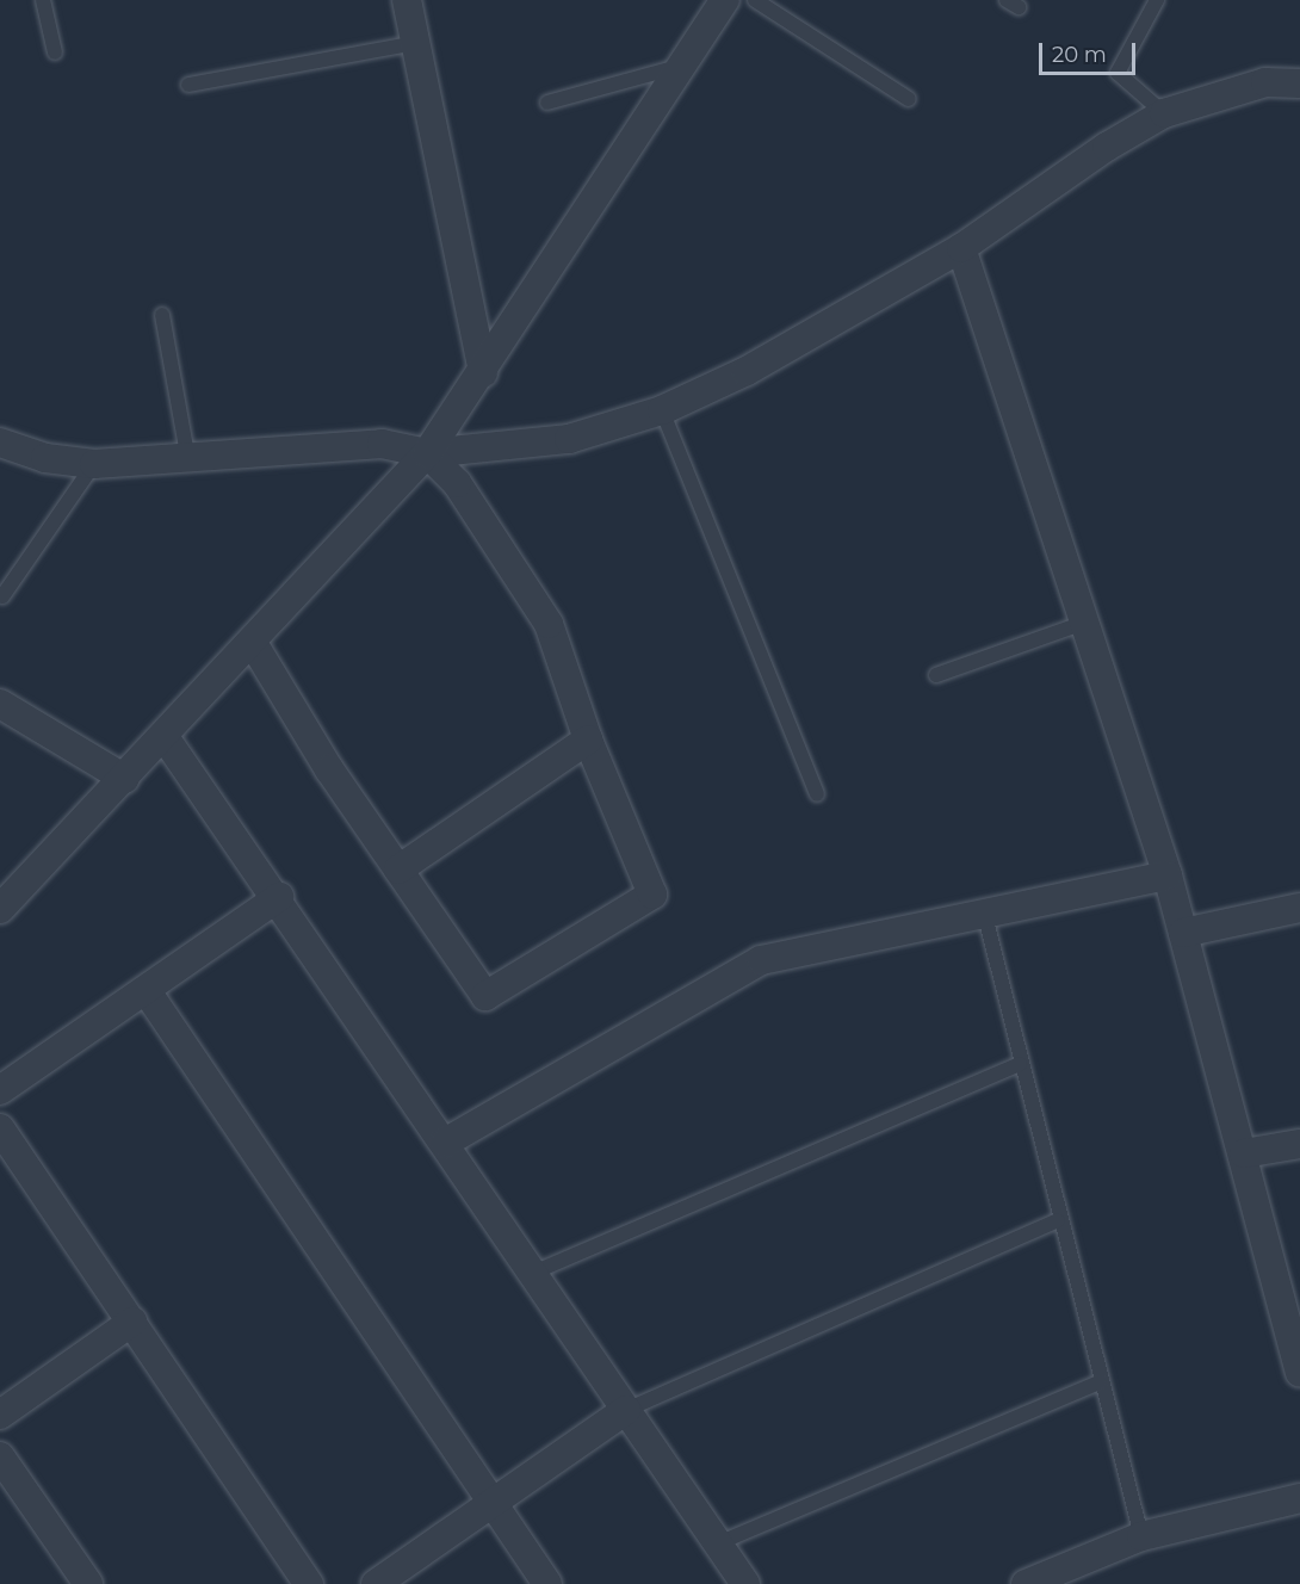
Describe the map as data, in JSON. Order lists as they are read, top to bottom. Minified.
{"scale_bar":"20 m"}
